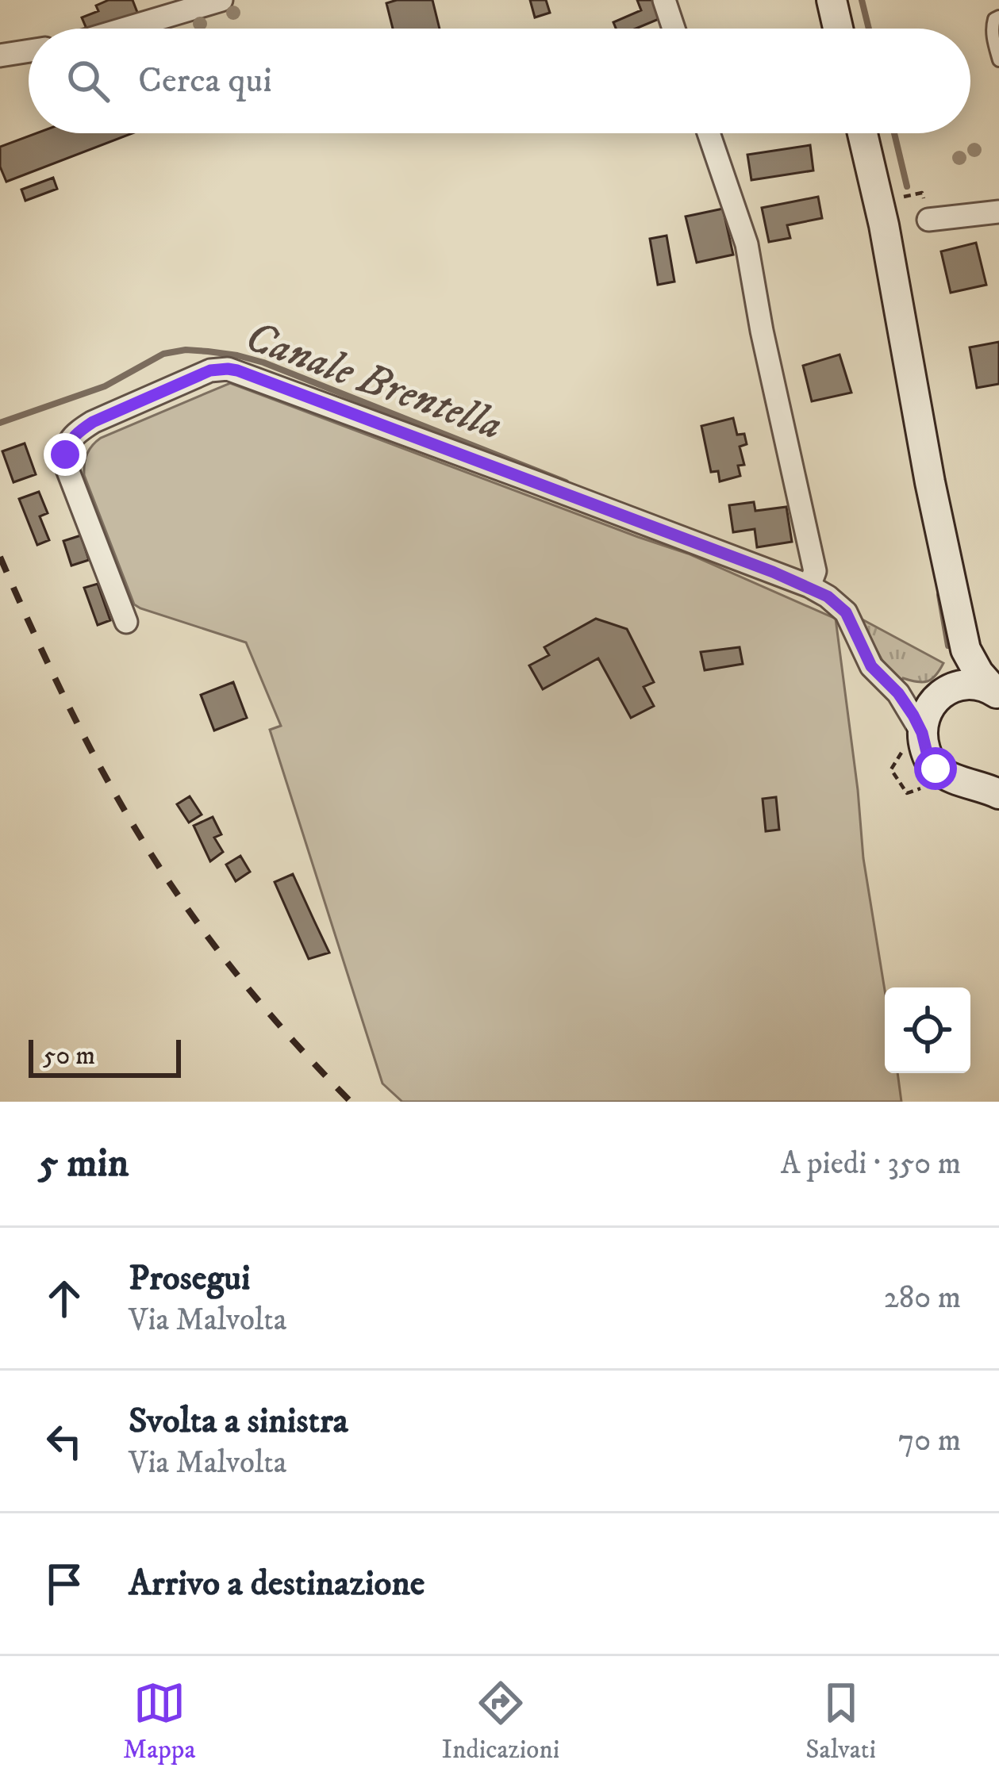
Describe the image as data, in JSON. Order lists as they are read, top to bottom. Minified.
{"water":["Canale Brentella"],"scale_bar":"50 m","page":{"search":"Cerca qui","scale":"50 m","heading":["5 min","A piedi · 350 m"],"list":[["Prosegui","Via Malvolta","280 m"],["Svolta a sinistra","Via Malvolta","70 m"],"Arrivo a destinazione"],"nav":["Mappa","Indicazioni","Salvati"]}}
